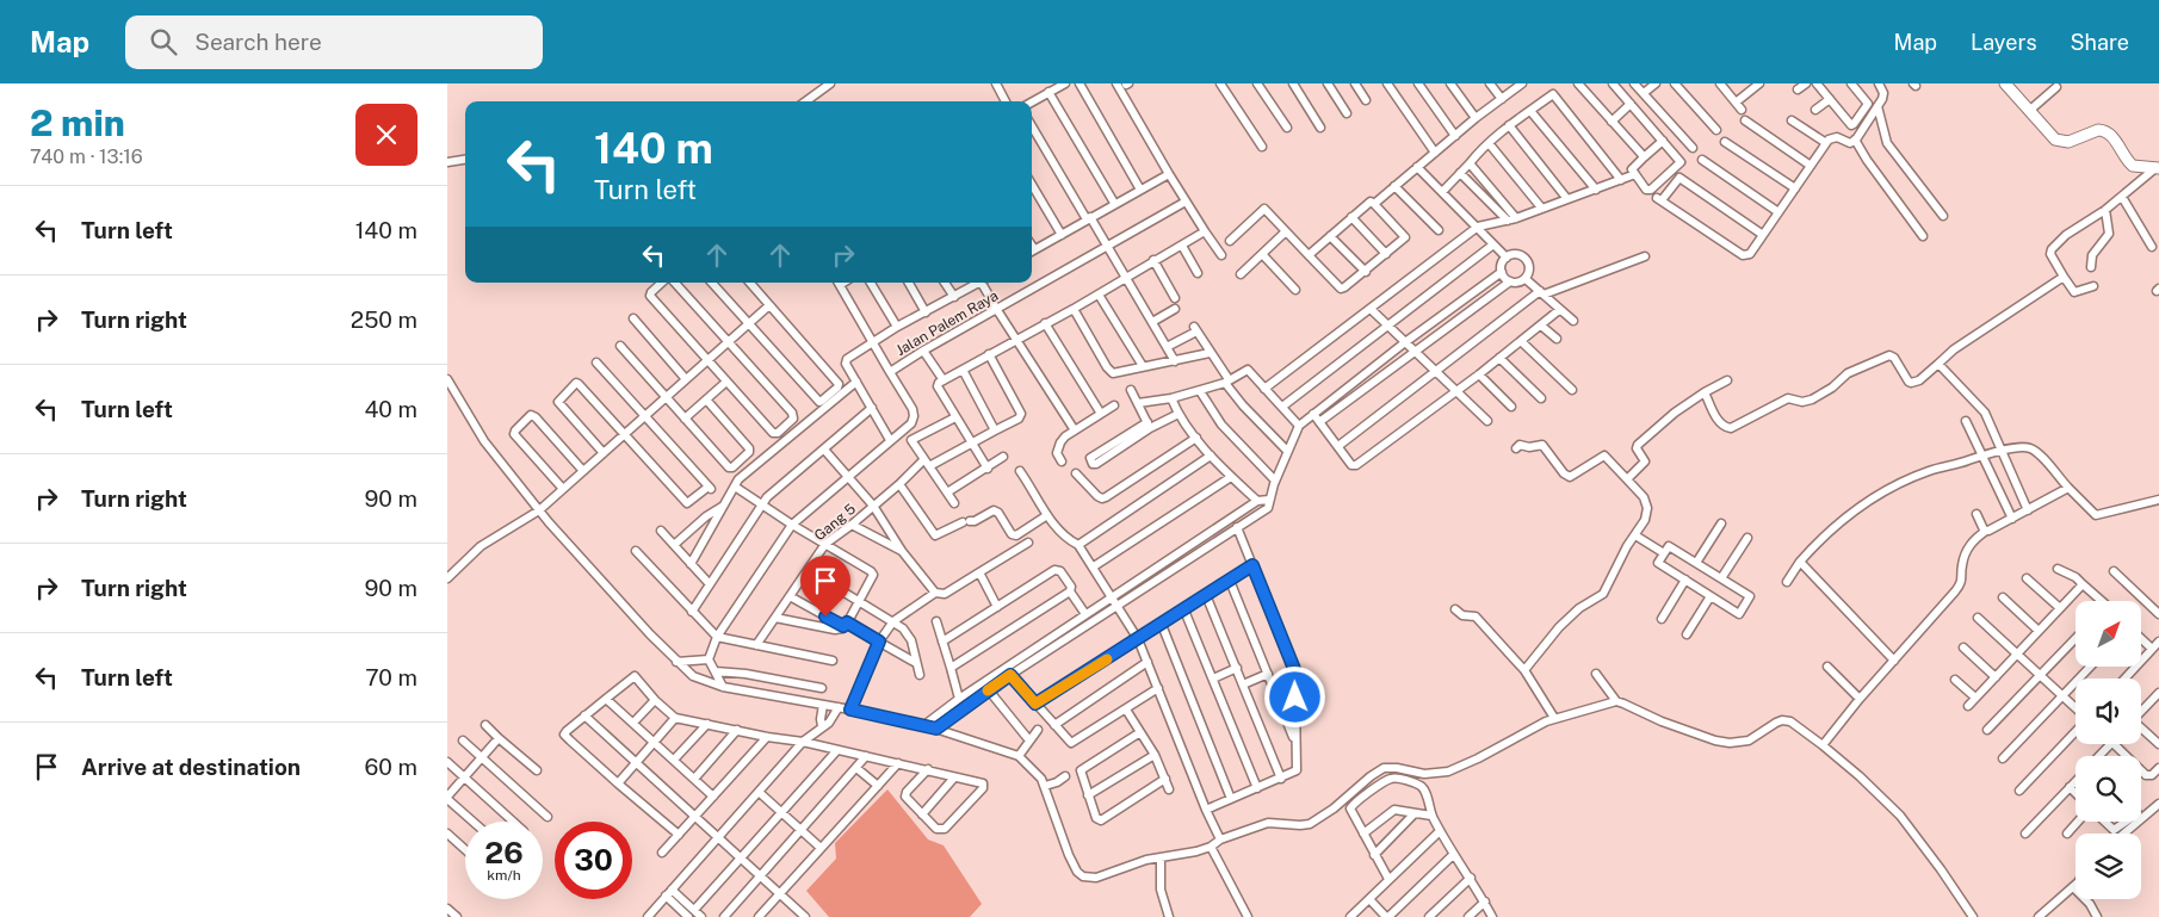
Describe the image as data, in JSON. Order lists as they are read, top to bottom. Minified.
{"streets":{"street":["Jalan Palem Raya","Gang 5"]},"north":"top right","page":{"header":"Map","search":"Search here","nav":["Map","Layers","Share"],"heading":["2 min","740 m · 13:16"],"turn":["140 m","Turn left"],"list":[{"name":"Turn left","value":"140 m"},{"name":"Turn right","value":"250 m"},{"name":"Turn left","value":"40 m"},{"name":"Turn right","value":"90 m"},{"name":"Turn right","value":"90 m"},{"name":"Turn left","value":"70 m"},{"name":"Arrive at destination","value":"60 m"}],"speed":"26 km/h","limit":"30"}}
